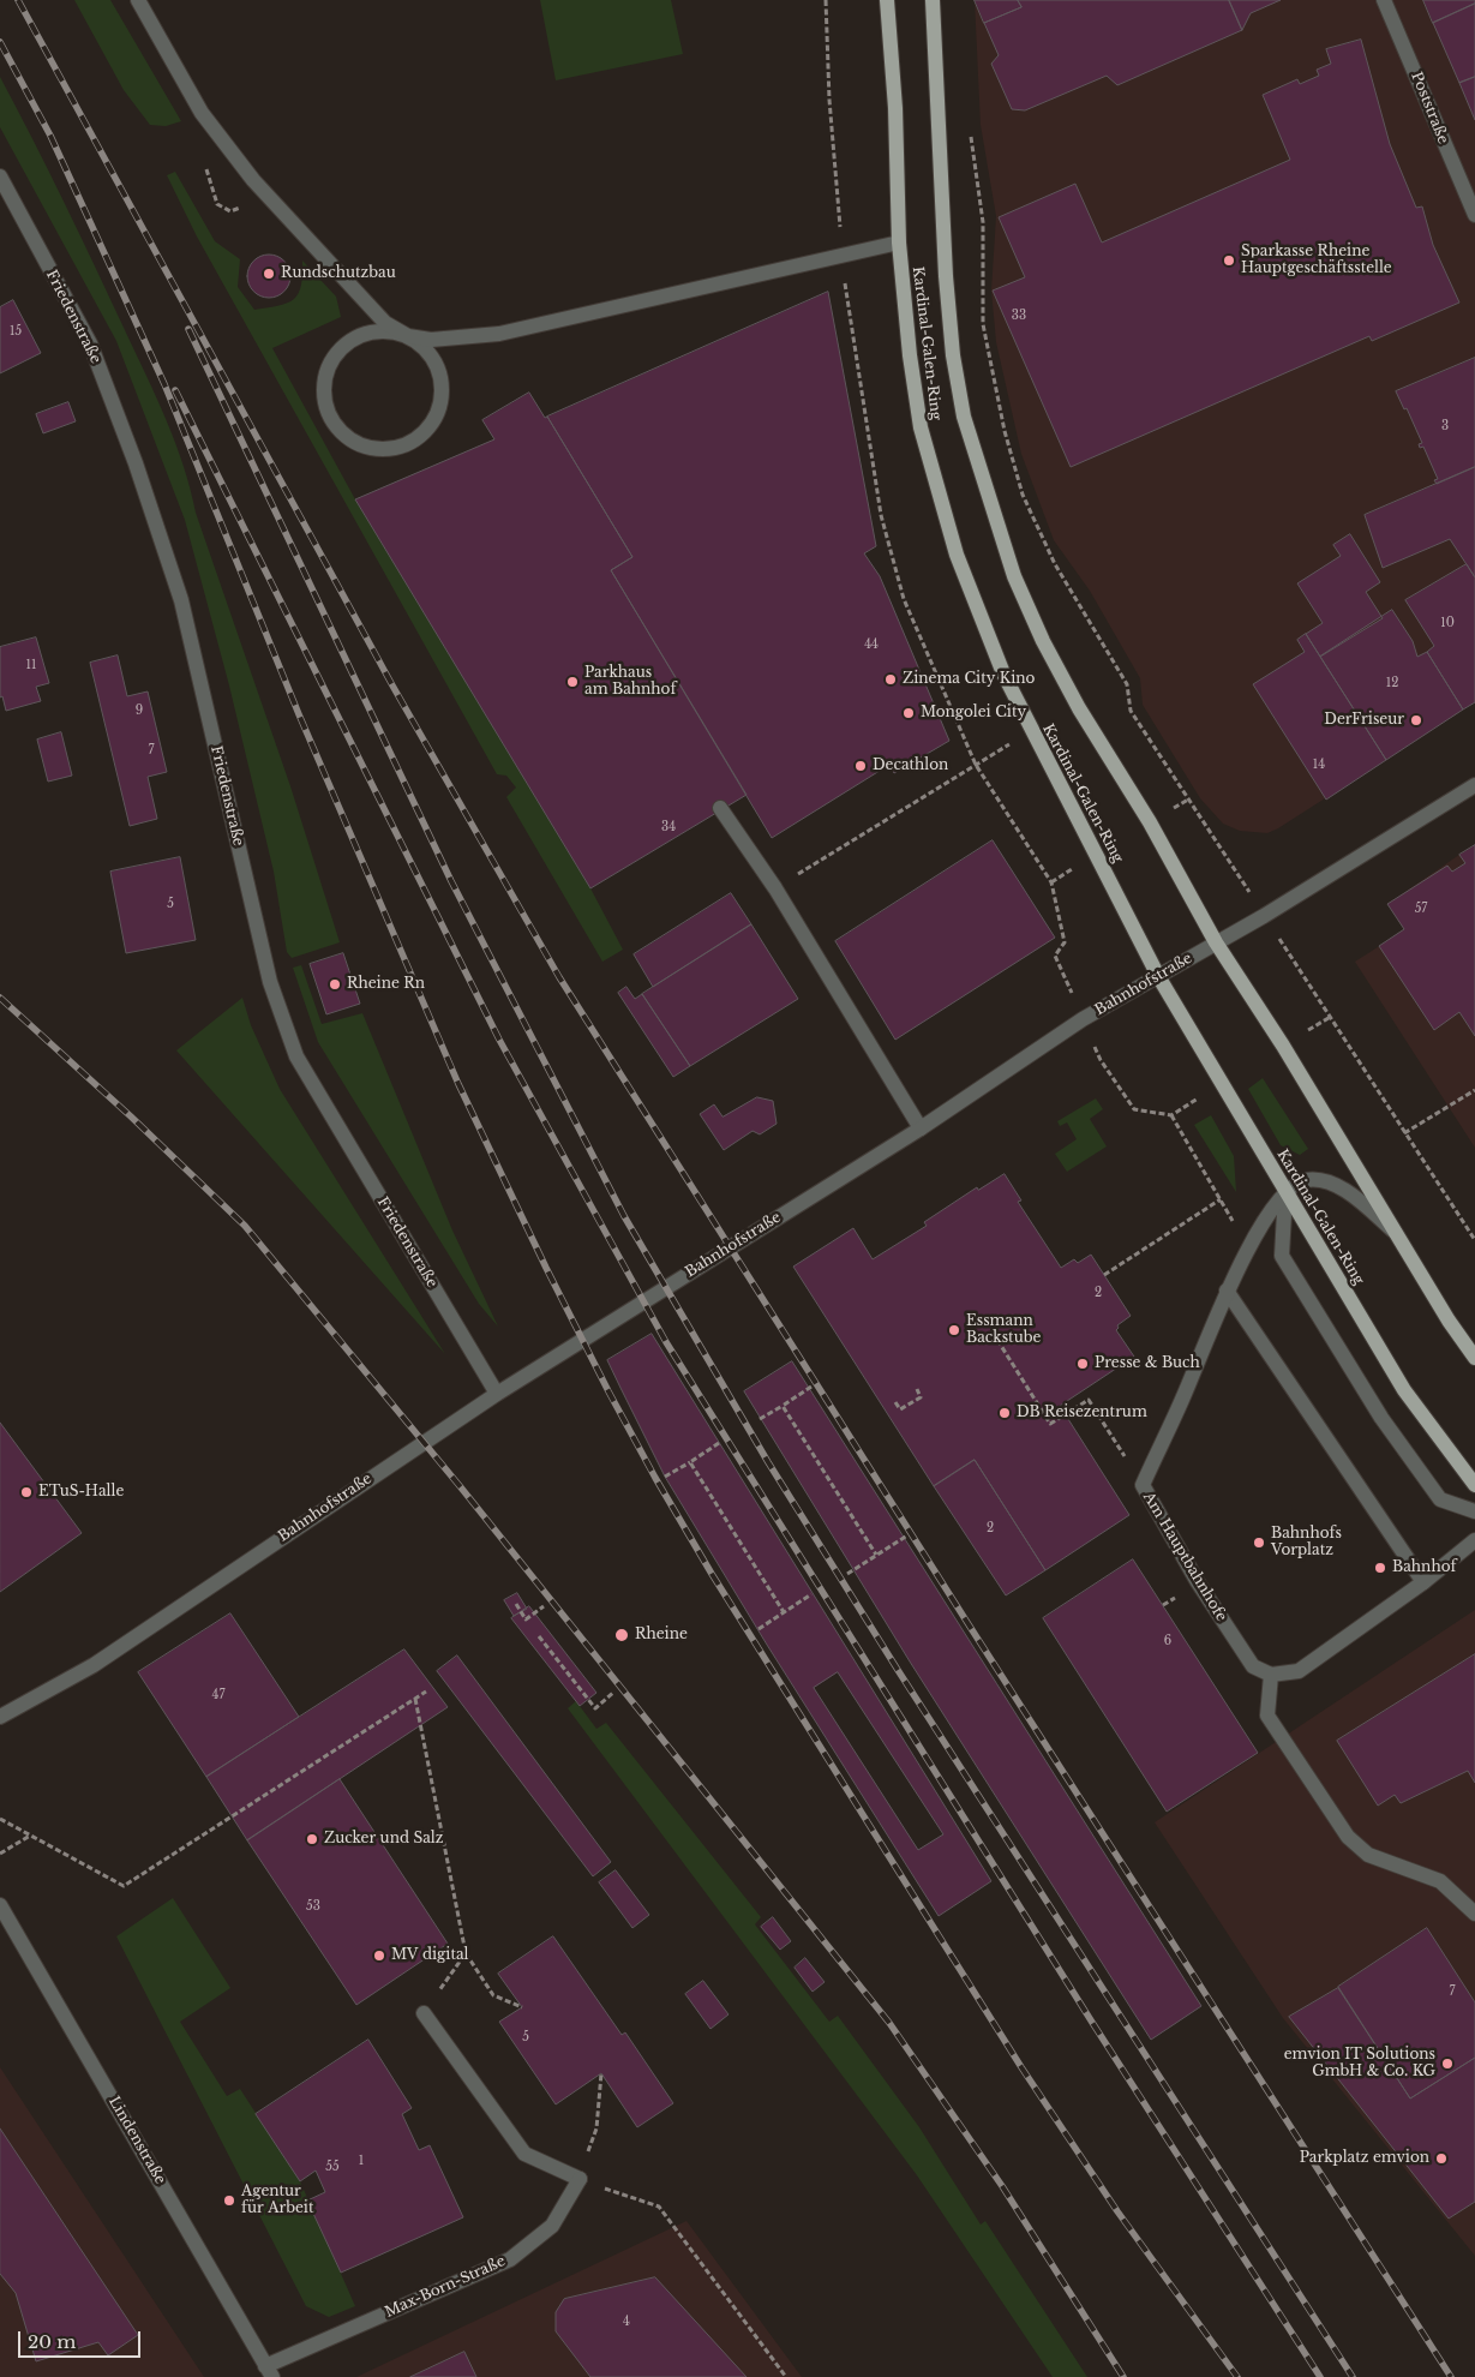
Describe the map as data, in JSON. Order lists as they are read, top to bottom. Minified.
{"streets":{"main road":["Kardinal-Galen-Ring"],"street":["Poststraße","Friedenstraße","Bahnhofstraße","Am Hauptbahnhofe","Lindenstraße","Max-Born-Straße"]},"crossings":[["Friedenstraße","Bahnhofstraße"],["Kardinal-Galen-Ring","Bahnhofstraße"],["Kardinal-Galen-Ring","Am Hauptbahnhofe"],["Lindenstraße","Max-Born-Straße"]],"places":["Sparkasse Rheine Hauptgeschäftsstelle","Rundschutzbau","Zinema City Kino","Parkhaus am Bahnhof","Mongolei City","DerFriseur","Decathlon","Rheine Rn","Essmann Backstube","Presse & Buch","DB Reisezentrum","ETuS-Halle","Bahnhofs Vorplatz","Bahnhof","Rheine","Zucker und Salz","MV digital","emvion IT Solutions GmbH & Co. KG","Parkplatz emvion","Agentur für Arbeit"],"house_numbers":["33","15","3","10","44","11","12","9","7","14","34","5","57","2","2","6","47","53","7","5","1","55","4"],"scale_bar":"20 m"}
